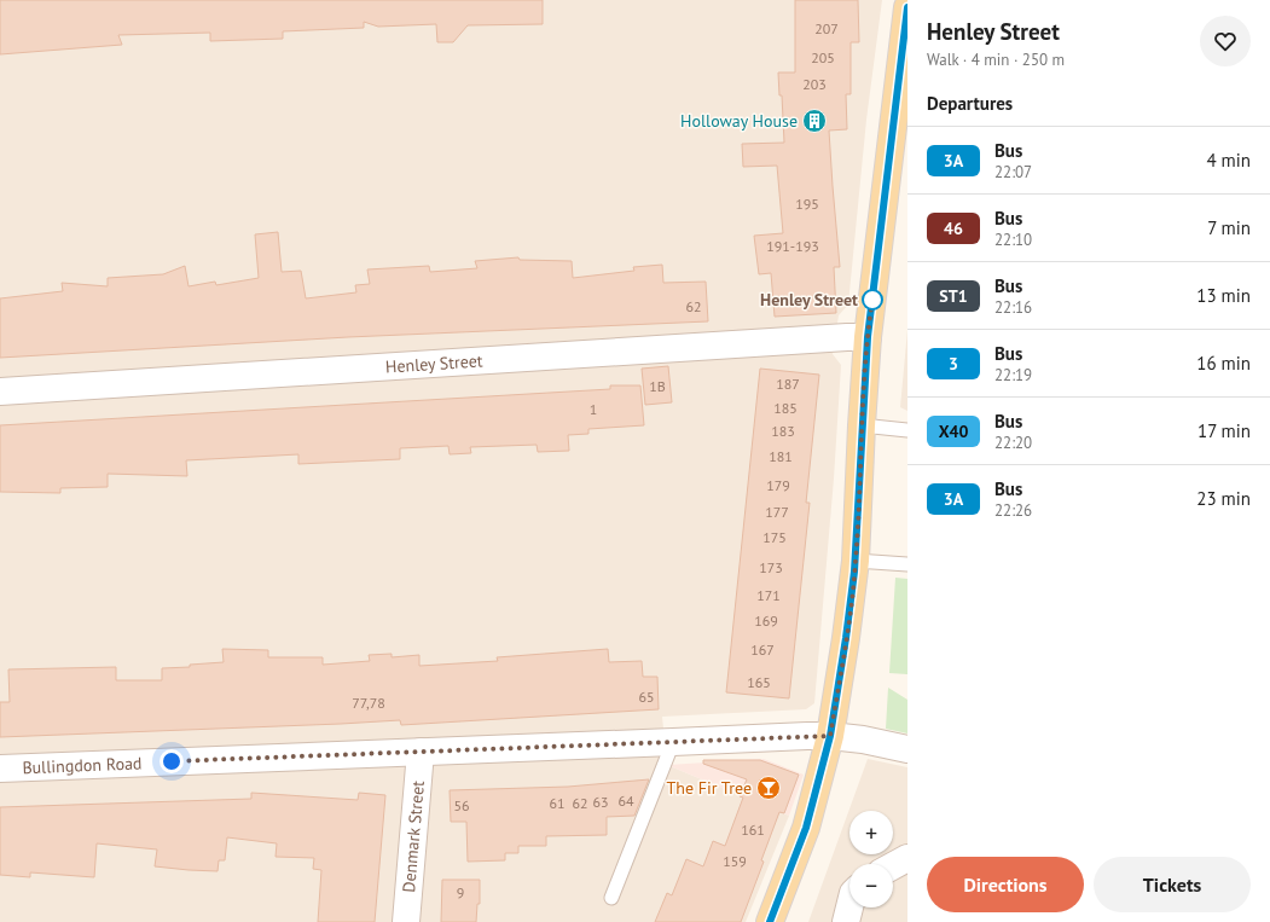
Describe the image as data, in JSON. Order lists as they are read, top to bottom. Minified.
{"streets":{"street":["Henley Street","Bullingdon Road","Denmark Street"]},"crossings":[["Bullingdon Road","Denmark Street"]],"places":{"building":["Holloway House"],"other":["Henley Street"],"bar":["The Fir Tree"]},"lines":["bus line 3A"],"house_numbers":["207","205","203","195","191-193","62","187","1B","185","1","183","181","179","177","175","173","171","169","167","165","65","77,78","64","63","61","62","56","161","159","9"],"page":{"heading":[["Henley Street","Walk · 4 min · 250 m"],"Departures"],"list":[{"mark":"3A","name":"Bus","note":"22:07","value":"4 min"},{"mark":"46","name":"Bus","note":"22:10","value":"7 min"},{"mark":"ST1","name":"Bus","note":"22:16","value":"13 min"},{"mark":"3","name":"Bus","note":"22:19","value":"16 min"},{"mark":"X40","name":"Bus","note":"22:20","value":"17 min"},{"mark":"3A","name":"Bus","note":"22:26","value":"23 min"}],"map_buttons":["+","−"],"buttons":["Directions","Tickets"]}}
